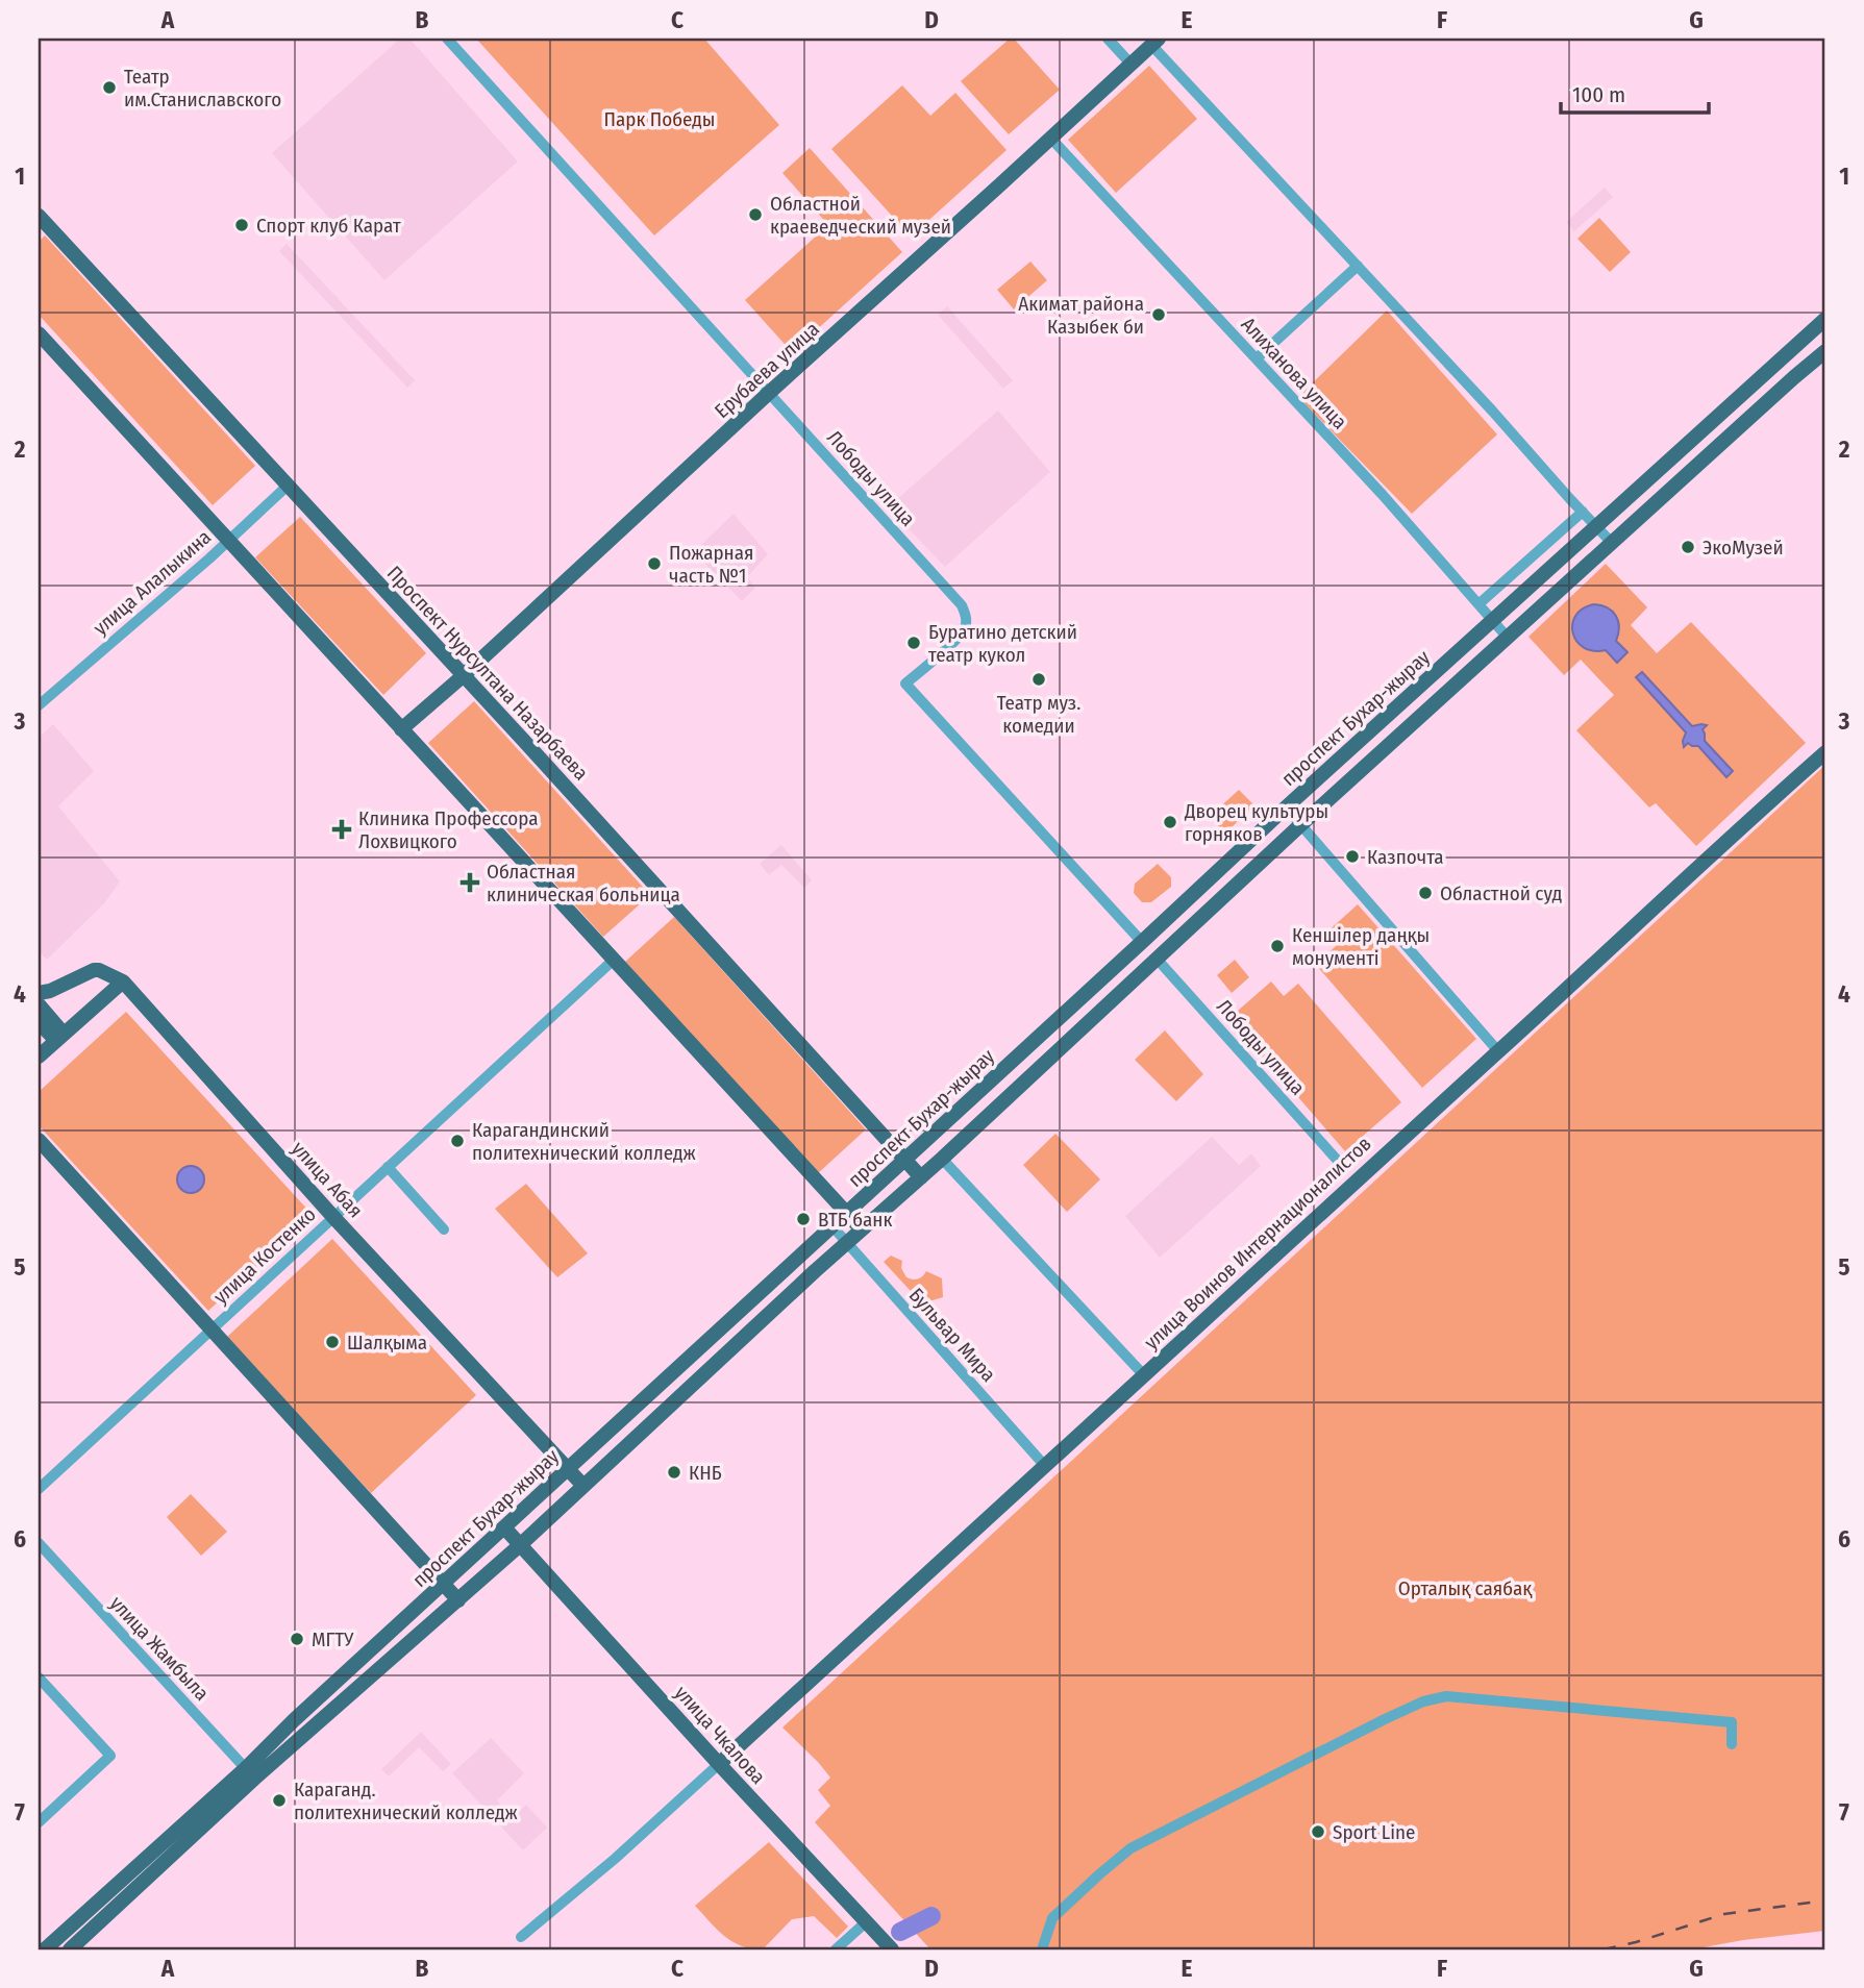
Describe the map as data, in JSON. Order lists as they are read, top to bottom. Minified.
{"streets":{"main road":["Ерубаева улица","Проспект Нурсултана Назарбаева","проспект Бухар-жырау","улица Абая","улица Воинов Интернационалистов","улица Чкалова"],"street":["Алиханова улица","Лободы улица","улица Алалыкина","улица Костенко","Бульвар Мира","улица Жамбыла"]},"crossings":[["Ерубаева улица","Алиханова улица"],["Ерубаева улица","Лободы улица"],["Ерубаева улица","Проспект Нурсултана Назарбаева"],["Алиханова улица","проспект Бухар-жырау"],["Лободы улица","проспект Бухар-жырау"],["улица Алалыкина","Проспект Нурсултана Назарбаева"],["Проспект Нурсултана Назарбаева","проспект Бухар-жырау"],["проспект Бухар-жырау","улица Абая"],["проспект Бухар-жырау","Бульвар Мира"],["проспект Бухар-жырау","улица Жамбыла"],["проспект Бухар-жырау","улица Чкалова"],["улица Абая","улица Костенко"],["улица Воинов Интернационалистов","Бульвар Мира"],["улица Воинов Интернационалистов","улица Чкалова"]],"parks":["Парк Победы","Орталық саябақ"],"places":{"other":["Театр им.Станиславского","Областной краеведческий музей","Спорт клуб Карат","Акимат района Казыбек би","ЭкоМузей","Пожарная часть №1","Буратино детский театр кукол","Театр муз. комедии","Дворец культуры горняков","Казпочта","Областной суд","Кеншілер даңқы монументі","Карагандинский политехнический колледж","ВТБ банк","Шалқыма","КНБ","МГТУ","Караганд. политехнический колледж","Sport Line"],"health":["Клиника Профессора Лохвицкого","Областная клиническая больница"]},"scale_bar":"100 m","grid":{"columns":["A","B","C","D","E","F","G"],"rows":["1","2","3","4","5","6","7"]}}
